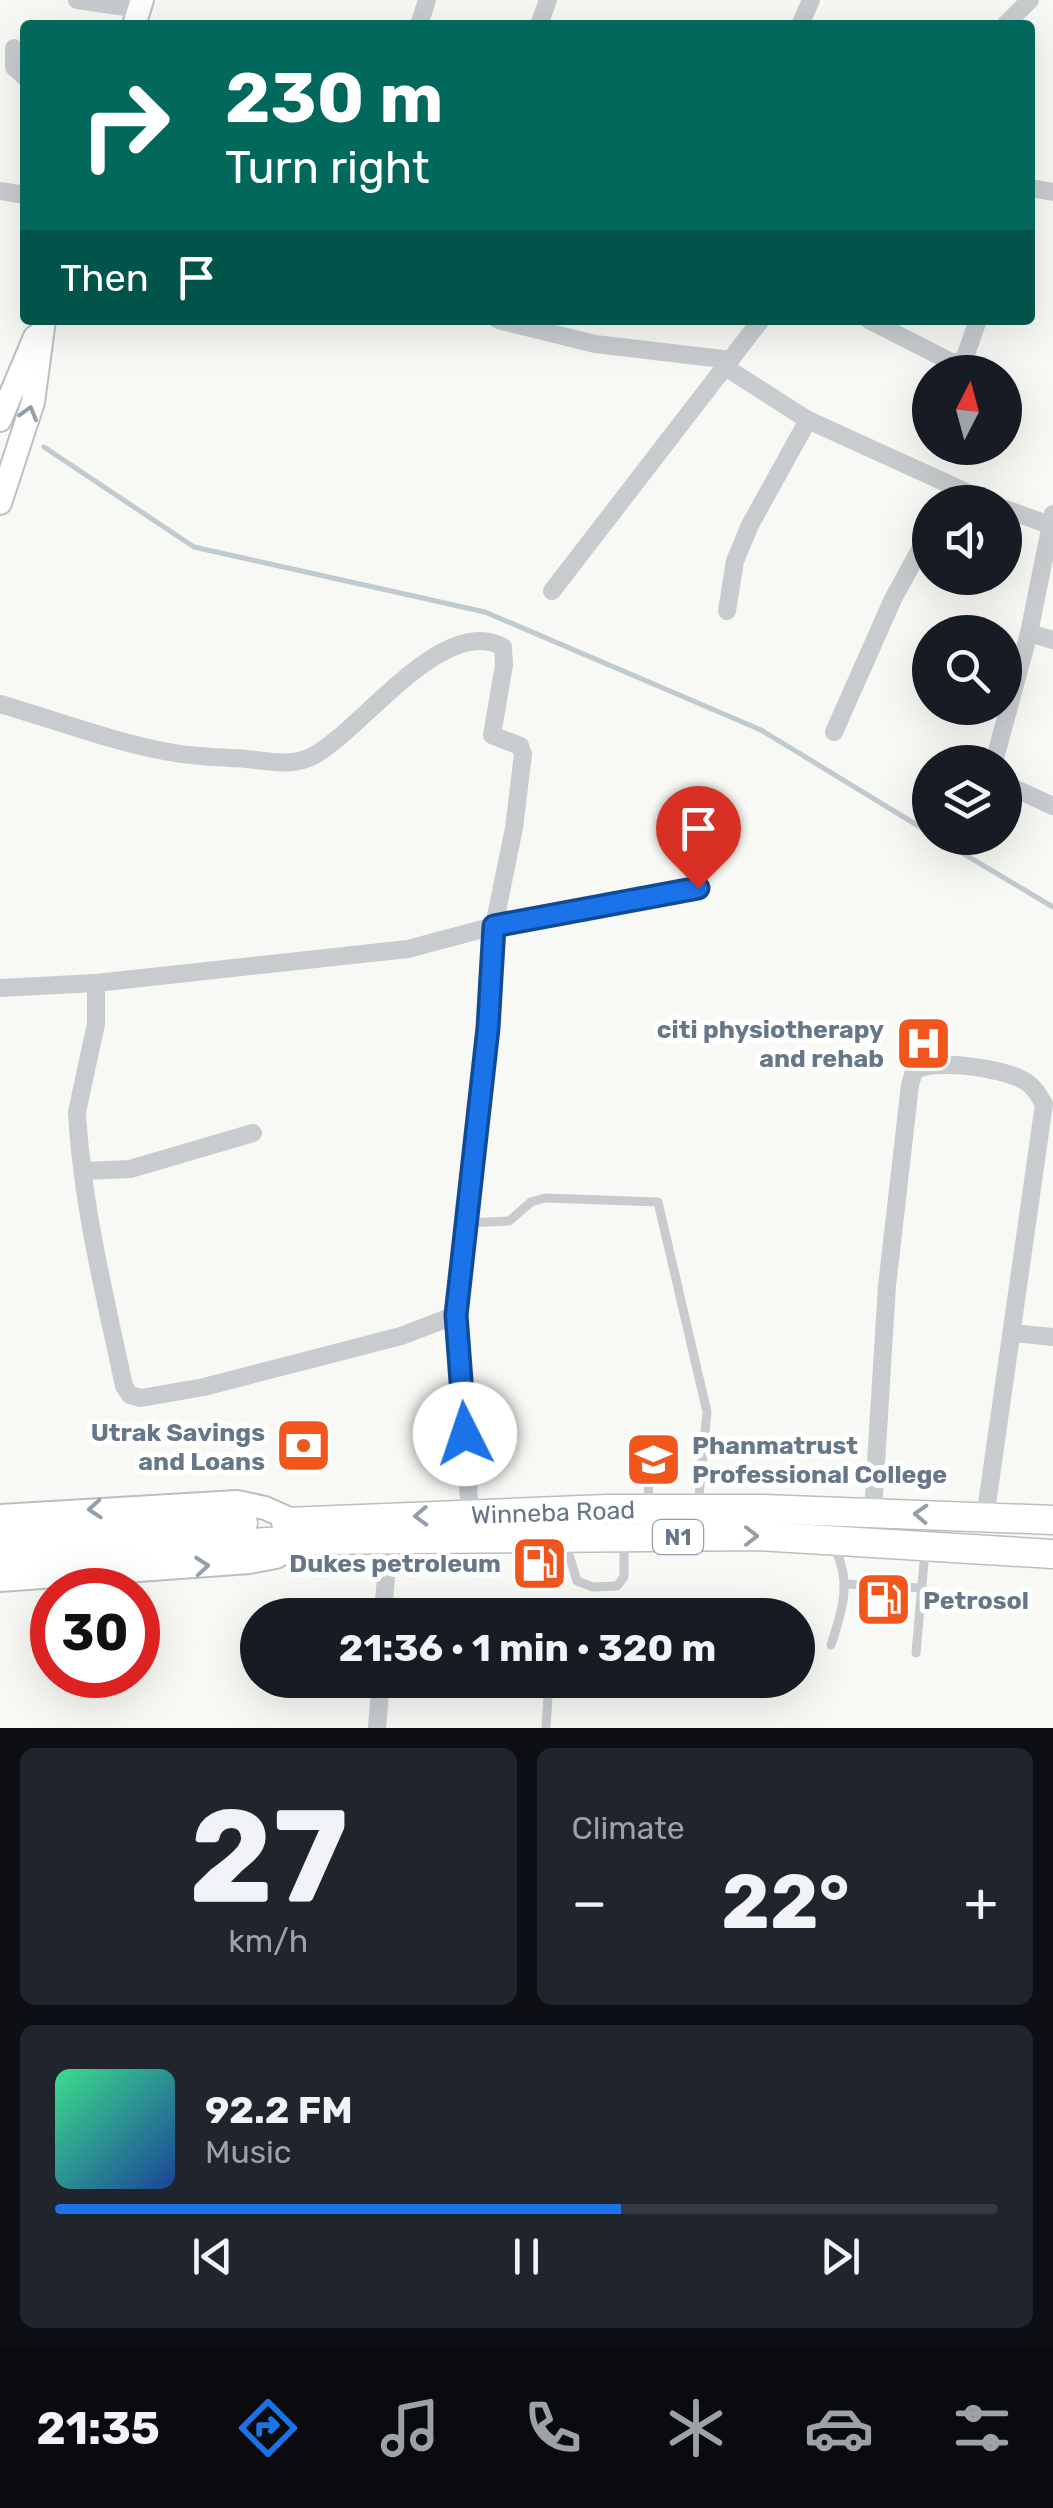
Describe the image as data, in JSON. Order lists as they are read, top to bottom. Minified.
{"streets":{"highway":["Winneba Road","N1"]},"places":{"hospital":["citi physiotherapy and rehab"],"bank":["Utrak Savings and Loans"],"school or university":["Phanmatrust Professional College"],"fuel station":["Dukes petroleum","Petrosol"]},"north":"top","page":{"turn":["230 m","Turn right"],"then":"Then","limit":"30","trip":"21:36 · 1 min · 320 m","tile":[["27","km/h"],"Climate"],"heat":["−","22°","+"],"song":["92.2 FM","Music"],"tabs":"21:35"}}
